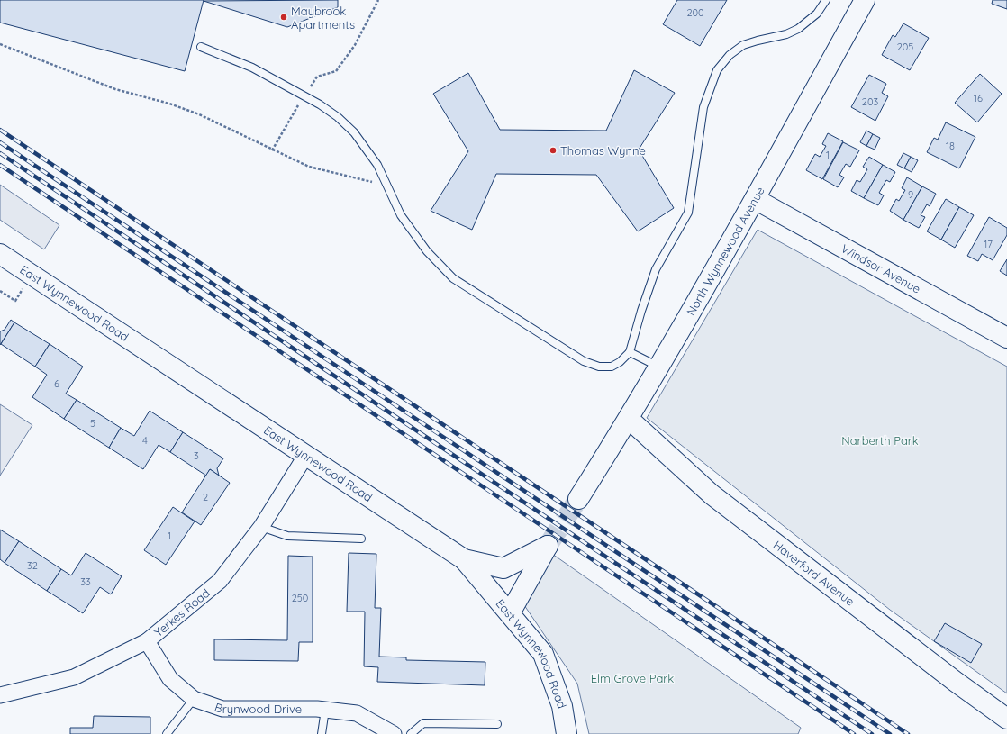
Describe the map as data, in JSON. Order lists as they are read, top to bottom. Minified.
{"streets":{"street":["North Wynnewood Avenue","Windsor Avenue","East Wynnewood Road","Haverford Avenue","Yerkes Road","Brynwood Drive"]},"crossings":[["North Wynnewood Avenue","Windsor Avenue"],["North Wynnewood Avenue","Haverford Avenue"],["East Wynnewood Road","Yerkes Road"],["Yerkes Road","Brynwood Drive"]],"parks":["Narberth Park","Elm Grove Park"],"places":["Maybrook Apartments","Thomas Wynne"],"house_numbers":["200","205","16","203","18","1","9","17","6","5","4","3","2","1","32","33","250"]}
